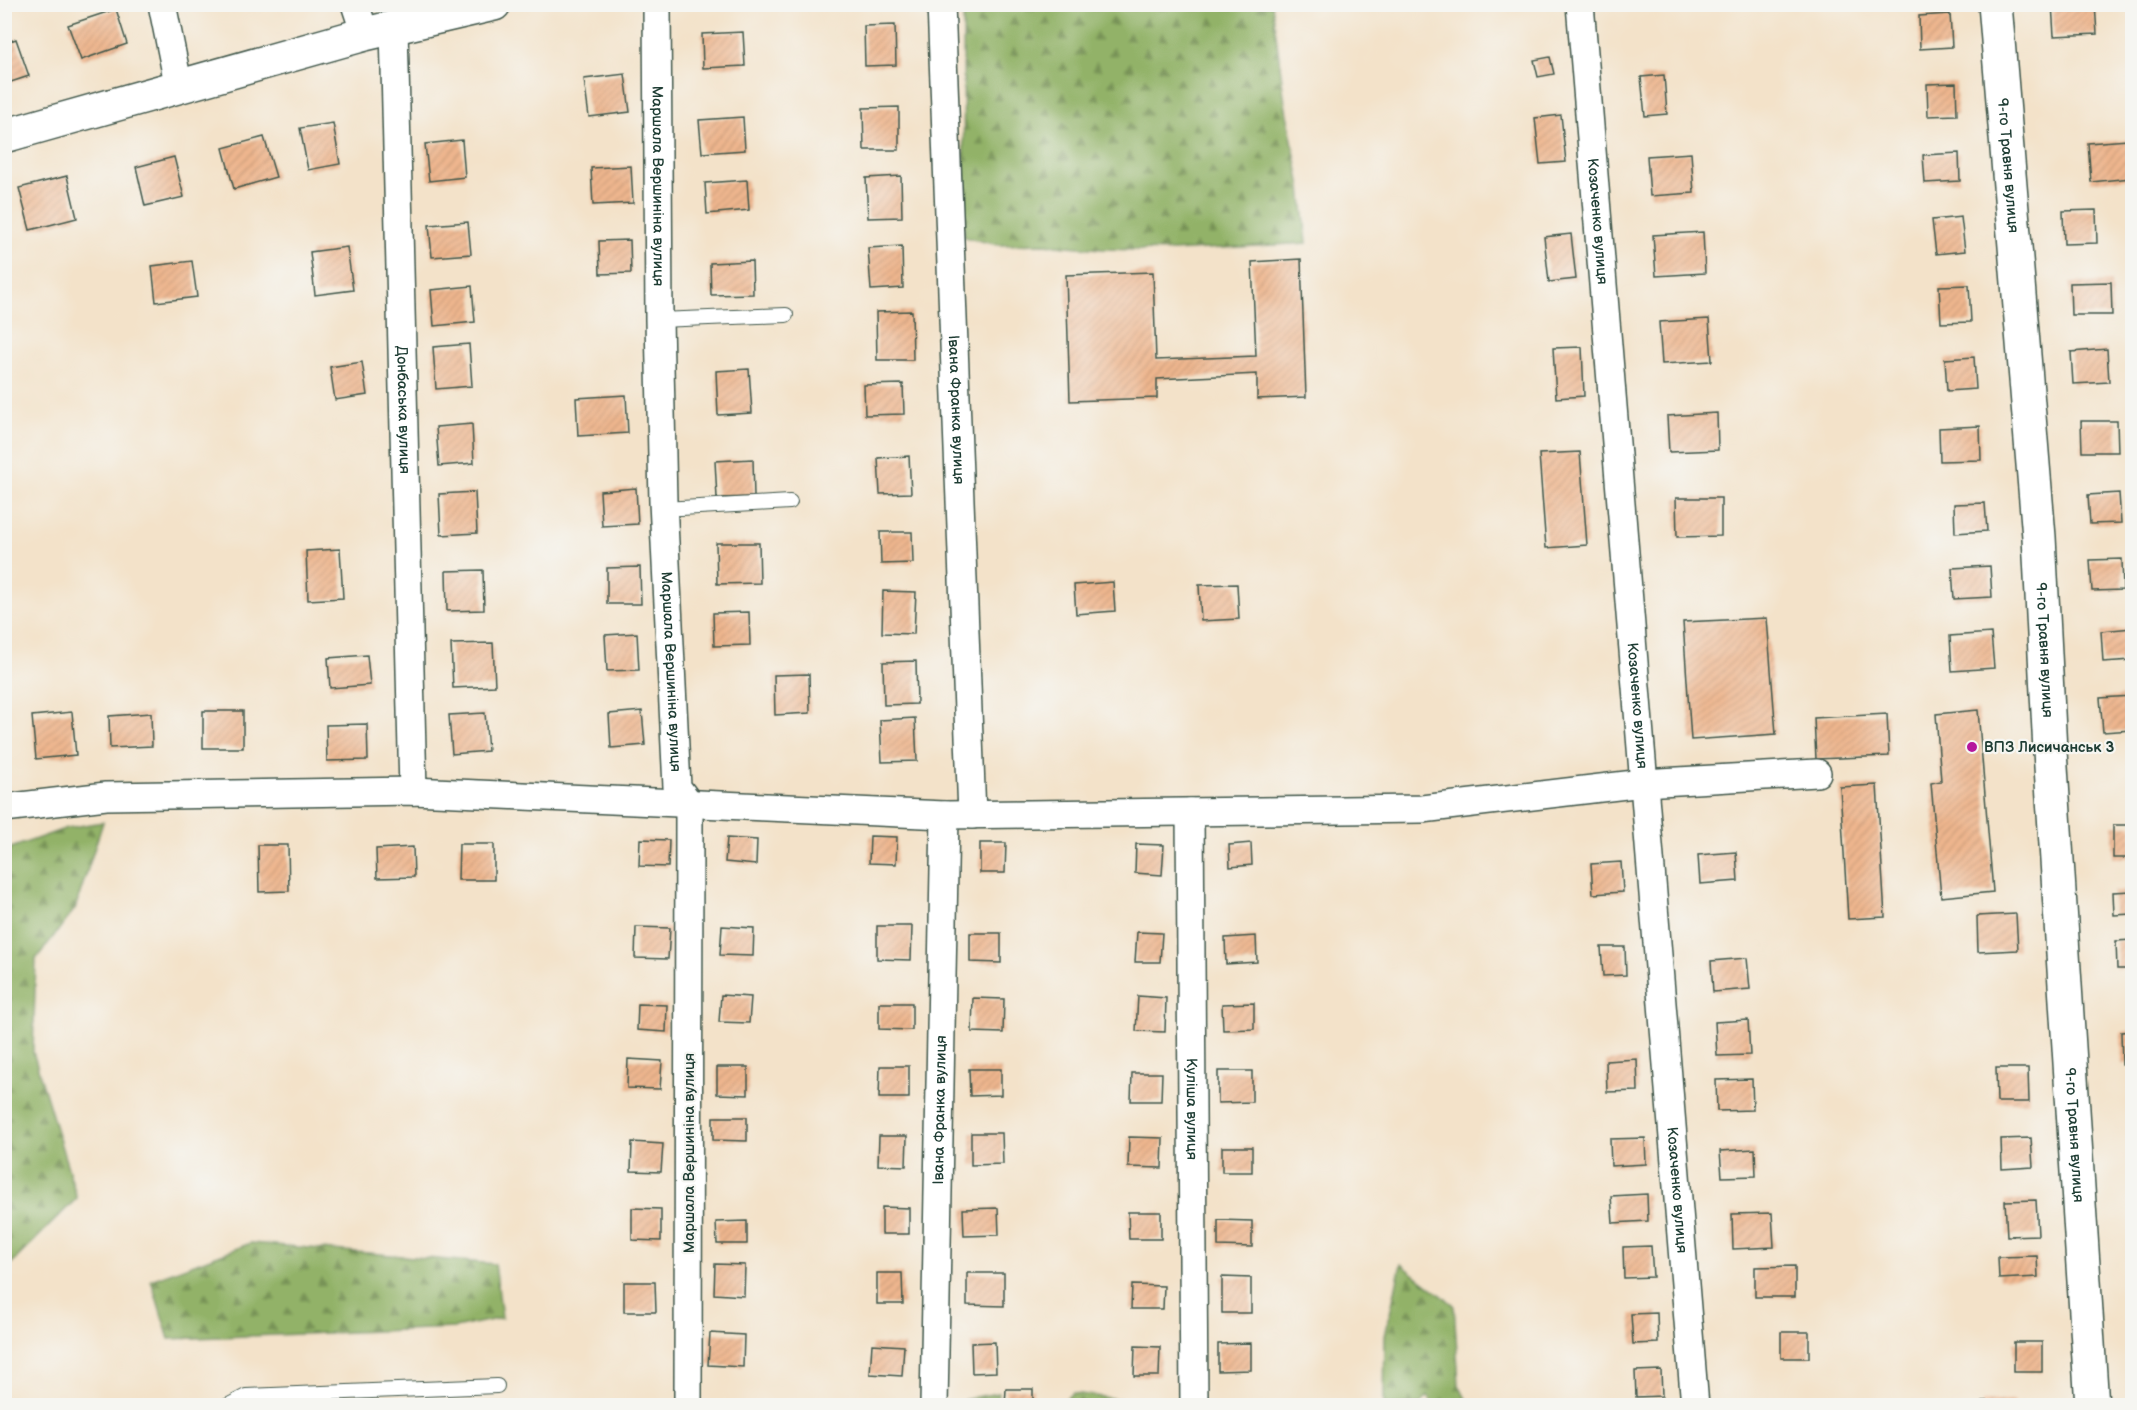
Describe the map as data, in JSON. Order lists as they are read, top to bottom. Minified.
{"streets":{"main road":["9-го Травня вулиця"],"street":["Маршала Вершиніна вулиця","Козаченко вулиця","Донбаська вулиця","Івана Франка вулиця","Куліша вулиця"]},"places":["ВПЗ Лисичанськ 3"]}
